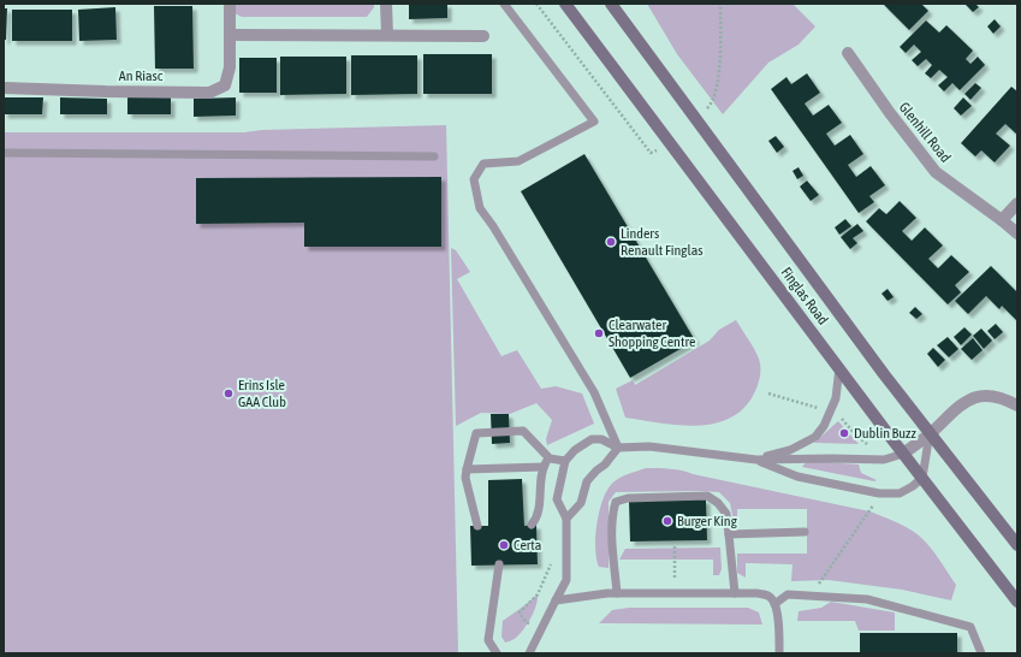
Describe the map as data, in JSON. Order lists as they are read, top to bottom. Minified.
{"streets":{"main road":["Finglas Road"],"street":["An Riasc","Glenhill Road"]},"places":["Linders Renault Finglas","Clearwater Shopping Centre","Erins Isle GAA Club","Dublin Buzz","Burger King","Certa"]}
